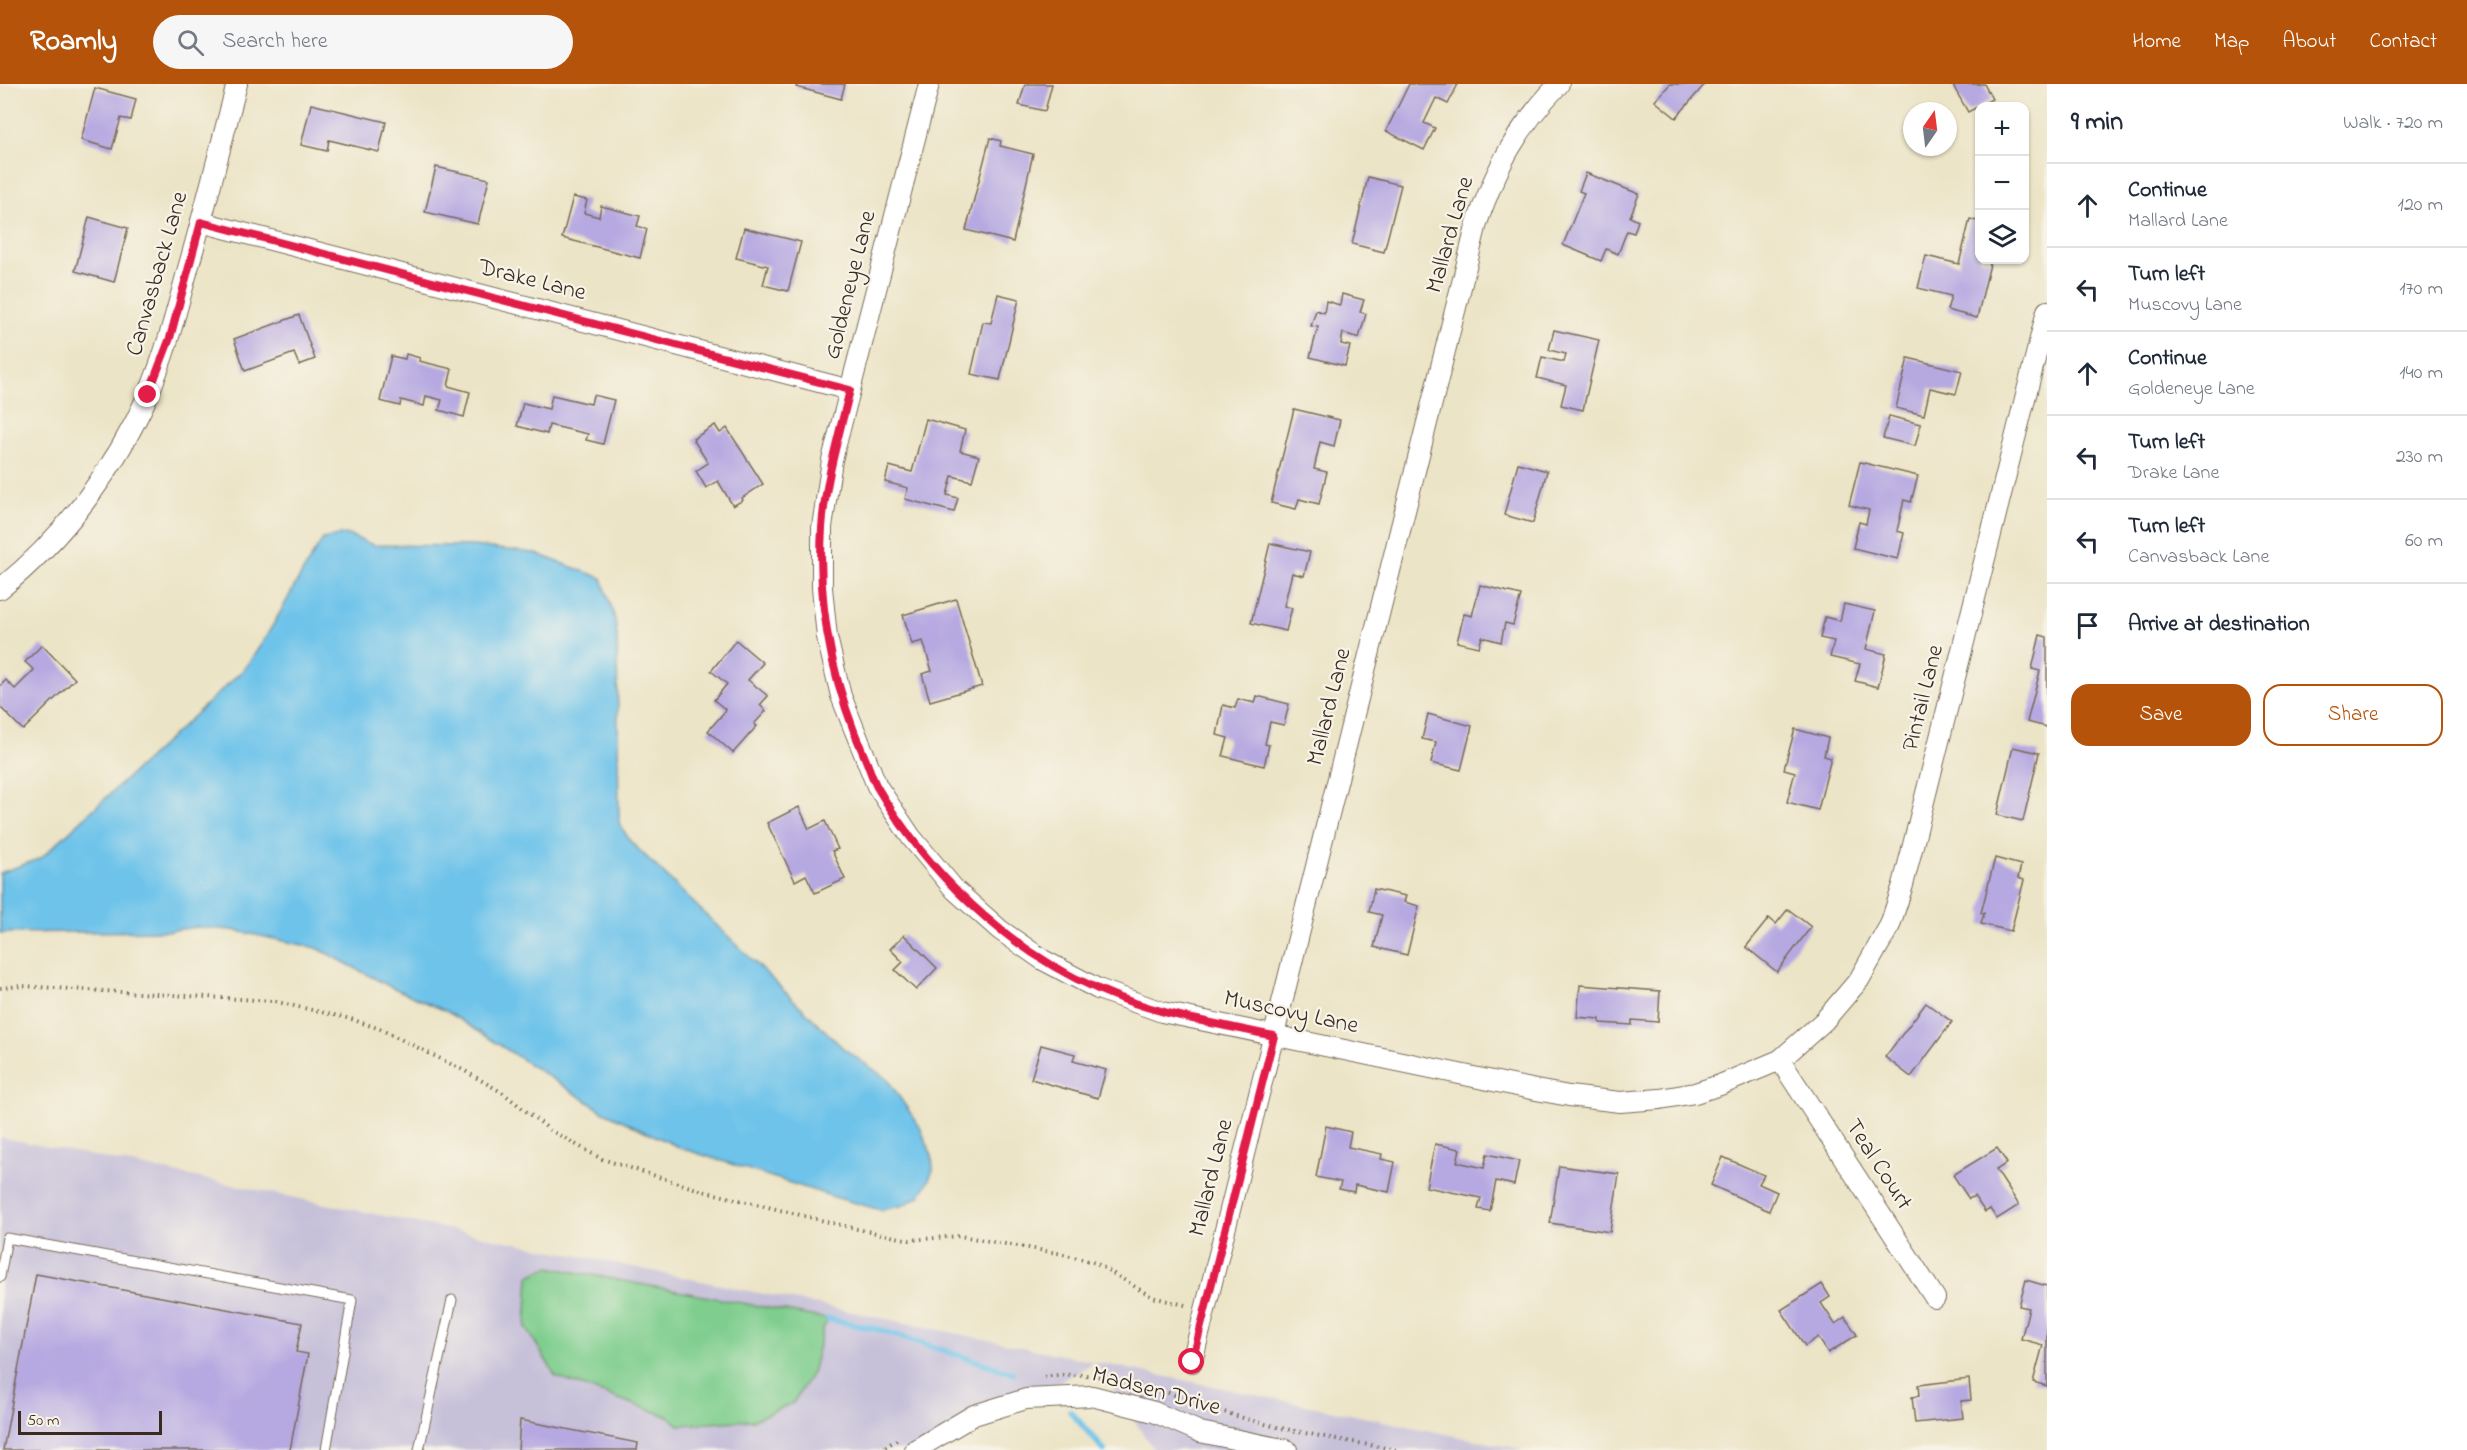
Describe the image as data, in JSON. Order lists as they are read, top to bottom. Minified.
{"streets":{"street":["Mallard Lane","Canvasback Lane","Drake Lane","Goldeneye Lane","Pintail Lane","Muscovy Lane","Teal Court","Madsen Drive"]},"crossings":[["Mallard Lane","Muscovy Lane"],["Canvasback Lane","Drake Lane"],["Drake Lane","Goldeneye Lane"],["Goldeneye Lane","Muscovy Lane"],["Pintail Lane","Muscovy Lane"],["Pintail Lane","Teal Court"],["Muscovy Lane","Teal Court"]],"scale_bar":"50 m","north":"top","page":{"header":"Roamly","search":"Search here","nav":["Home","Map","About","Contact"],"heading":["9 min","Walk · 720 m"],"map_buttons":["+","−"],"list":[["Continue","Mallard Lane","120 m"],["Turn left","Muscovy Lane","170 m"],["Continue","Goldeneye Lane","140 m"],["Turn left","Drake Lane","230 m"],["Turn left","Canvasback Lane","60 m"],"Arrive at destination"],"buttons":["Save","Share"],"scale":"50 m"}}
